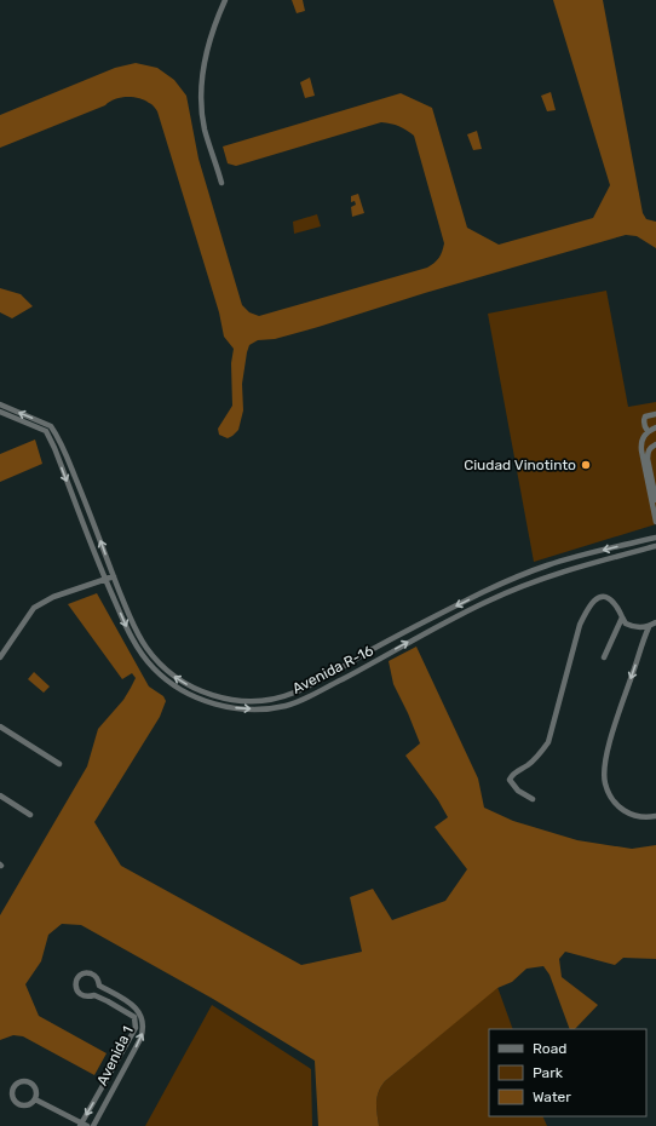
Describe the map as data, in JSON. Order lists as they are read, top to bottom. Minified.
{"streets":{"street":["Avenida R-16","Avenida 1"]},"places":["Ciudad Vinotinto"],"legend":["Road","Park","Water"]}
